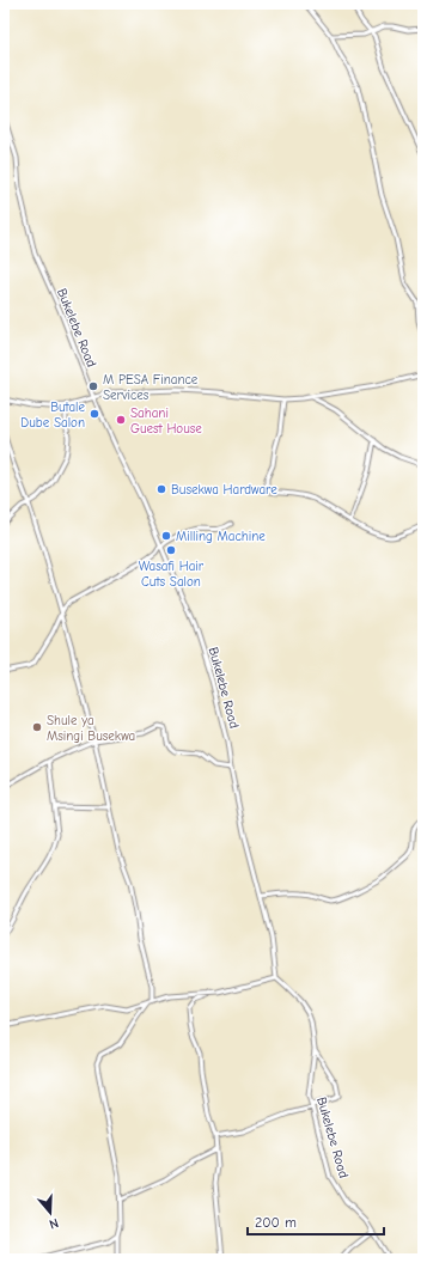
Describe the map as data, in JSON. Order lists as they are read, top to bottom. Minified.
{"streets":{"street":["Bukelebe Road"]},"places":["M PESA Finance Services","Butale Dube Salon","Sahani Guest House","Busekwa Hardware","Milling Machine","Wasafi Hair Cuts Salon","Shule ya Msingi Busekwa"],"scale_bar":"200 m","north":"bottom"}
